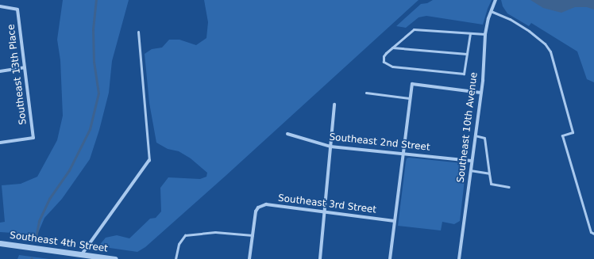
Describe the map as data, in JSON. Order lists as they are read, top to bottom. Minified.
{"streets":{"street":["Southeast 13th Place","Southeast 10th Avenue","Southeast 2nd Street","Southeast 3rd Street","Southeast 4th Street"]},"crossings":[["Southeast 10th Avenue","Southeast 2nd Street"]]}
